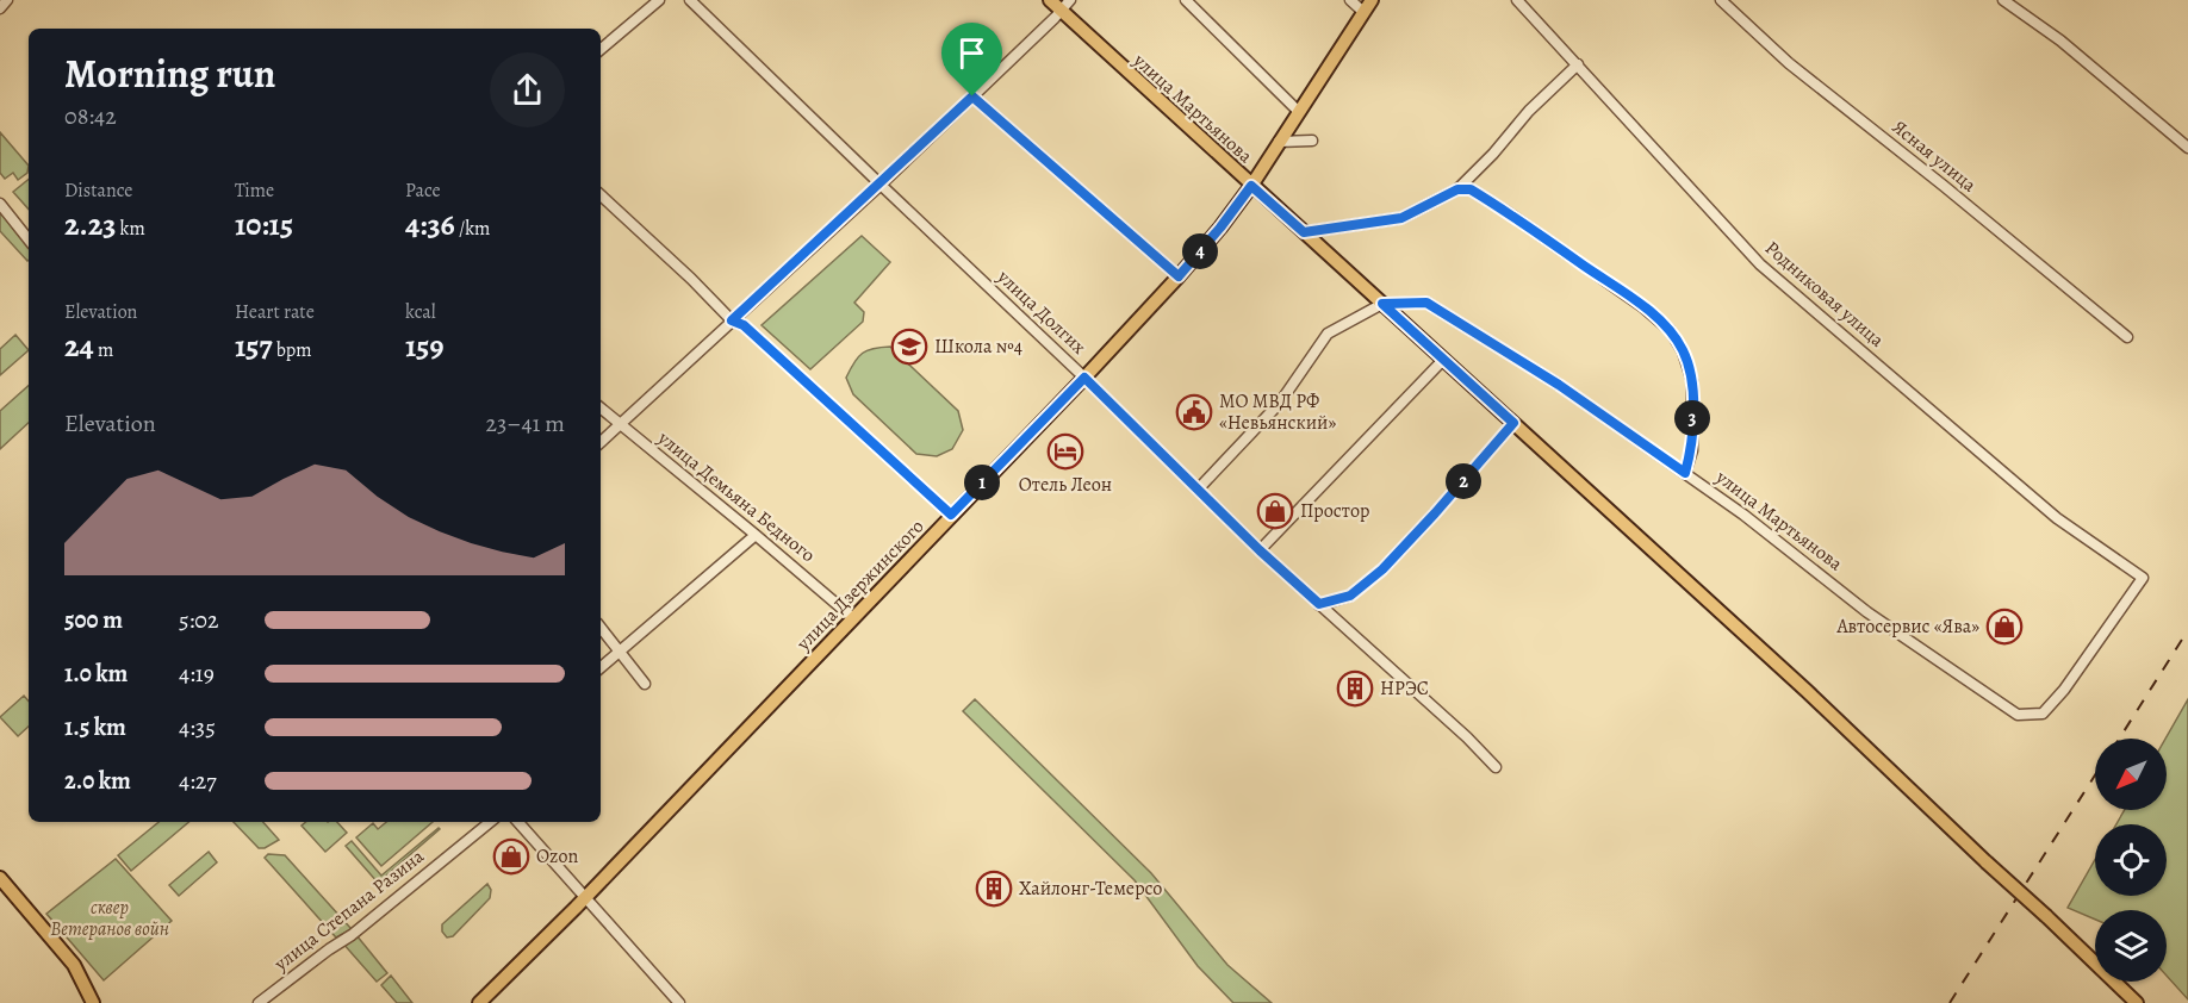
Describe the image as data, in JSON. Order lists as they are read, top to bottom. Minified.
{"streets":{"main road":["улица Мартьянова","улица Дзержинского"],"street":["Ясная улица","Родниковая улица","улица Долгих","улица Демьяна Бедного","улица Степана Разина"]},"crossings":[["улица Мартьянова","Родниковая улица"],["улица Мартьянова","улица Дзержинского"],["улица Долгих","улица Дзержинского"],["улица Демьяна Бедного","улица Дзержинского"]],"parks":["сквер Ветеранов войн"],"places":{"school or university":["Школа №4"],"public building":["МО МВД РФ «Невьянский»"],"hotel":["Отель Леон"],"shop":["Простор","Автосервис «Ява»","Ozon"],"building":["НРЭС","Хайлонг-Темерсо"]},"north":"bottom left","page":{"heading":["Morning run","08:42"],"stats":[["Distance","2.23 km"],["Time","10:15"],["Pace","4:36 /km"],["Elevation","24 m"],["Heart rate","157 bpm"],["kcal","159"]],"pins":["4","3","2","1"],"chart":["Elevation","23–41 m"],"list":[{"name":"500 m","note":"5:02"},{"name":"1.0 km","note":"4:19"},{"name":"1.5 km","note":"4:35"},{"name":"2.0 km","note":"4:27"}]}}
